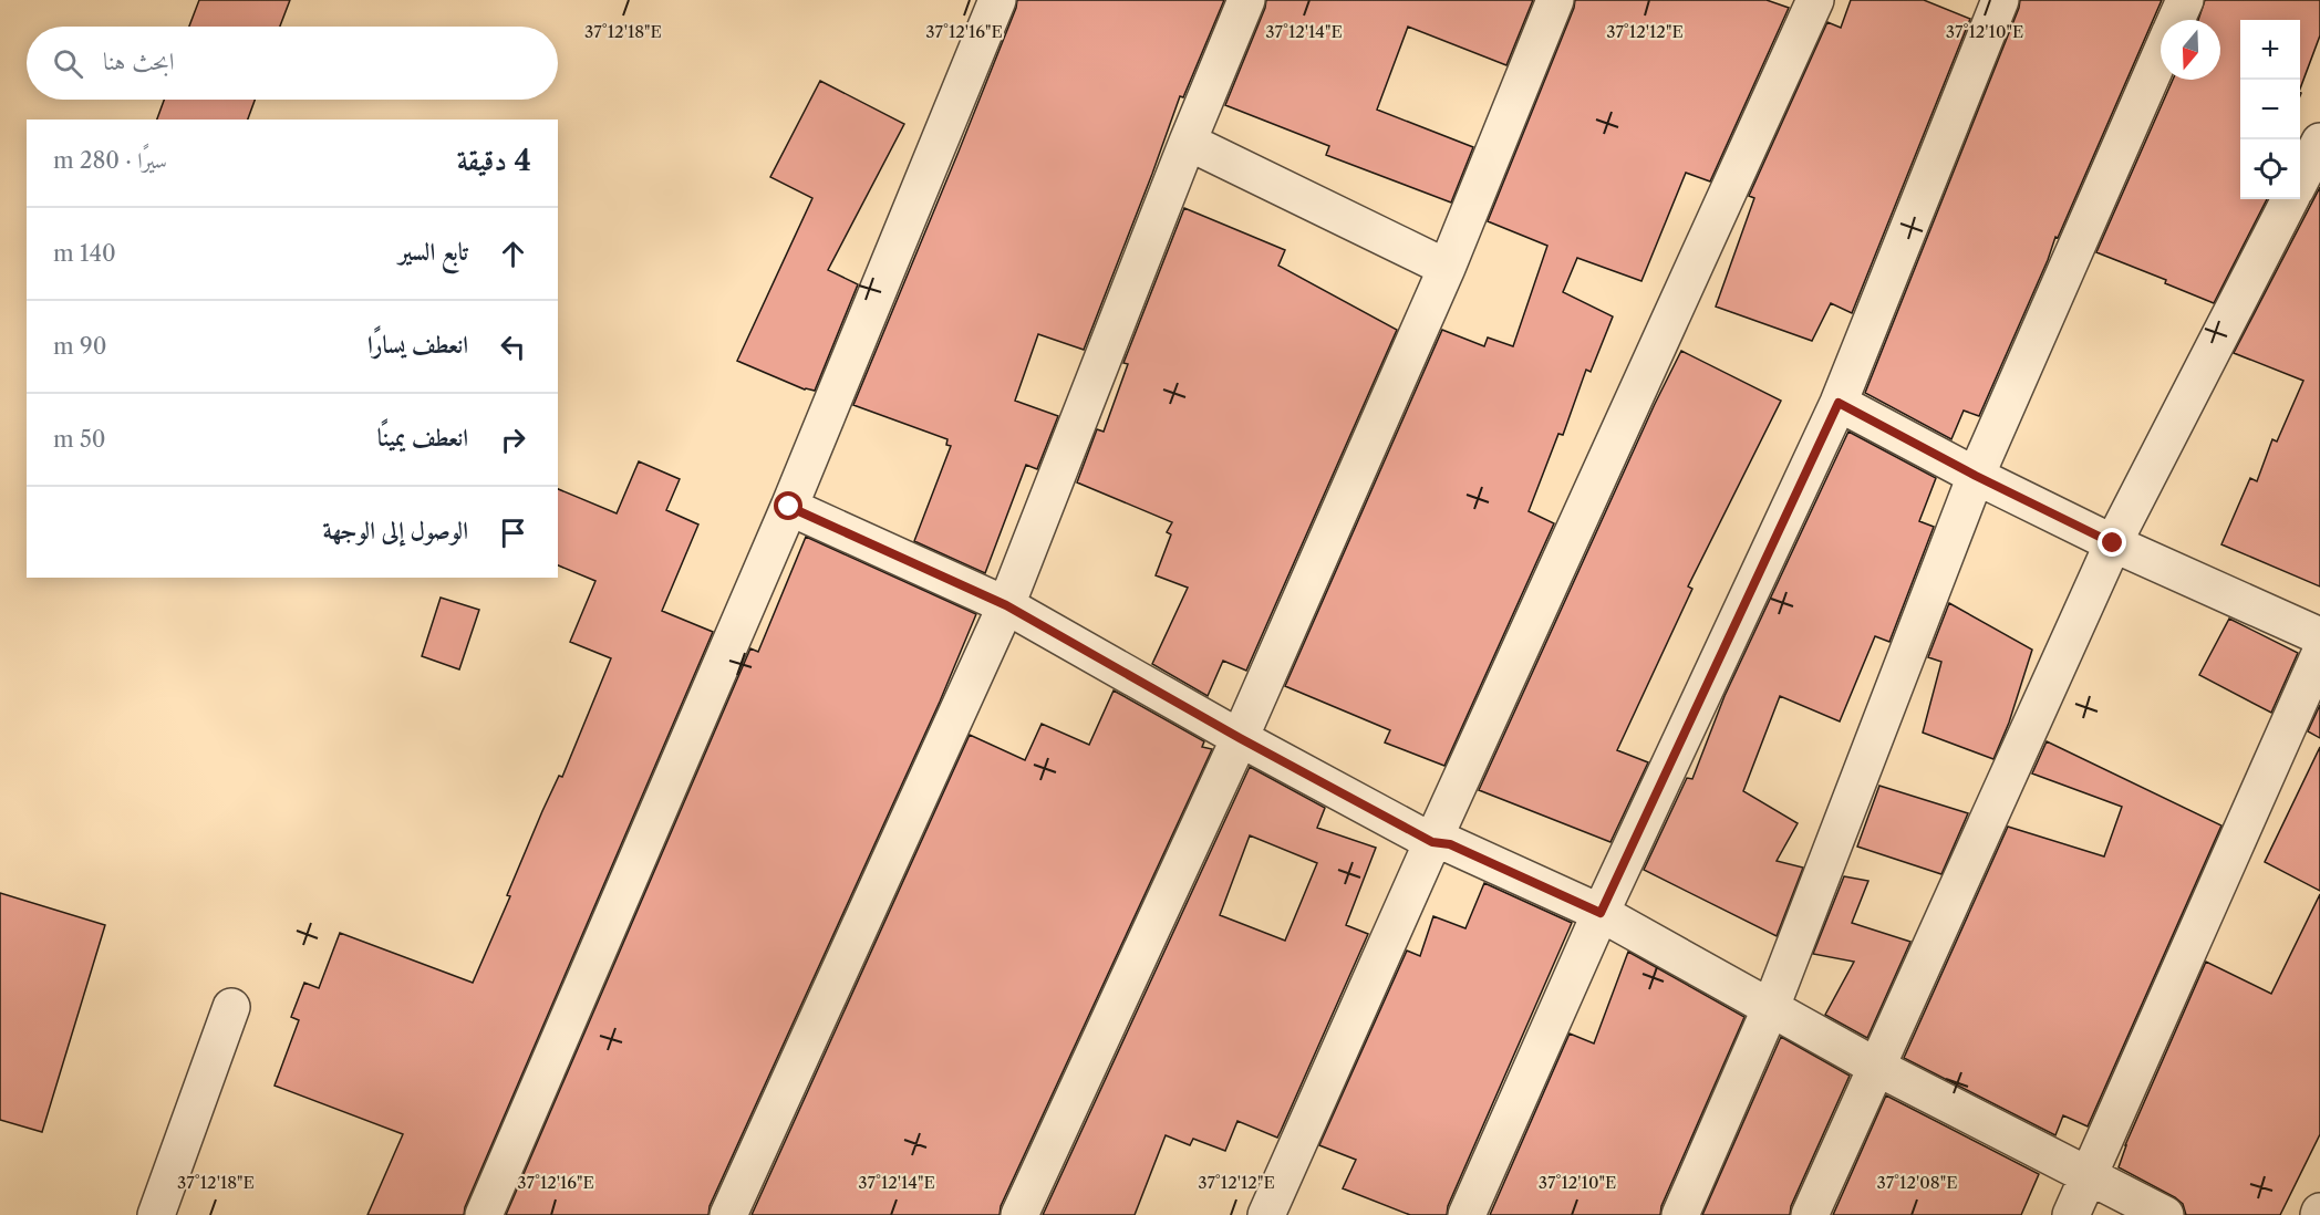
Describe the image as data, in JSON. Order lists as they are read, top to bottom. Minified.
{"north":"bottom","page":{"map_buttons":["+","−"],"search":"ابحث هنا","heading":["4 دقيقة","سيرًا · 280 m"],"list":[["تابع السير","140 m"],["انعطف يسارًا","90 m"],["انعطف يمينًا","50 m"],"الوصول إلى الوجهة"]},"coordinates":["37°12'10\"E","37°12'18\"E","37°12'16\"E","37°12'14\"E","37°12'12\"E","37°12'08\"E"]}
